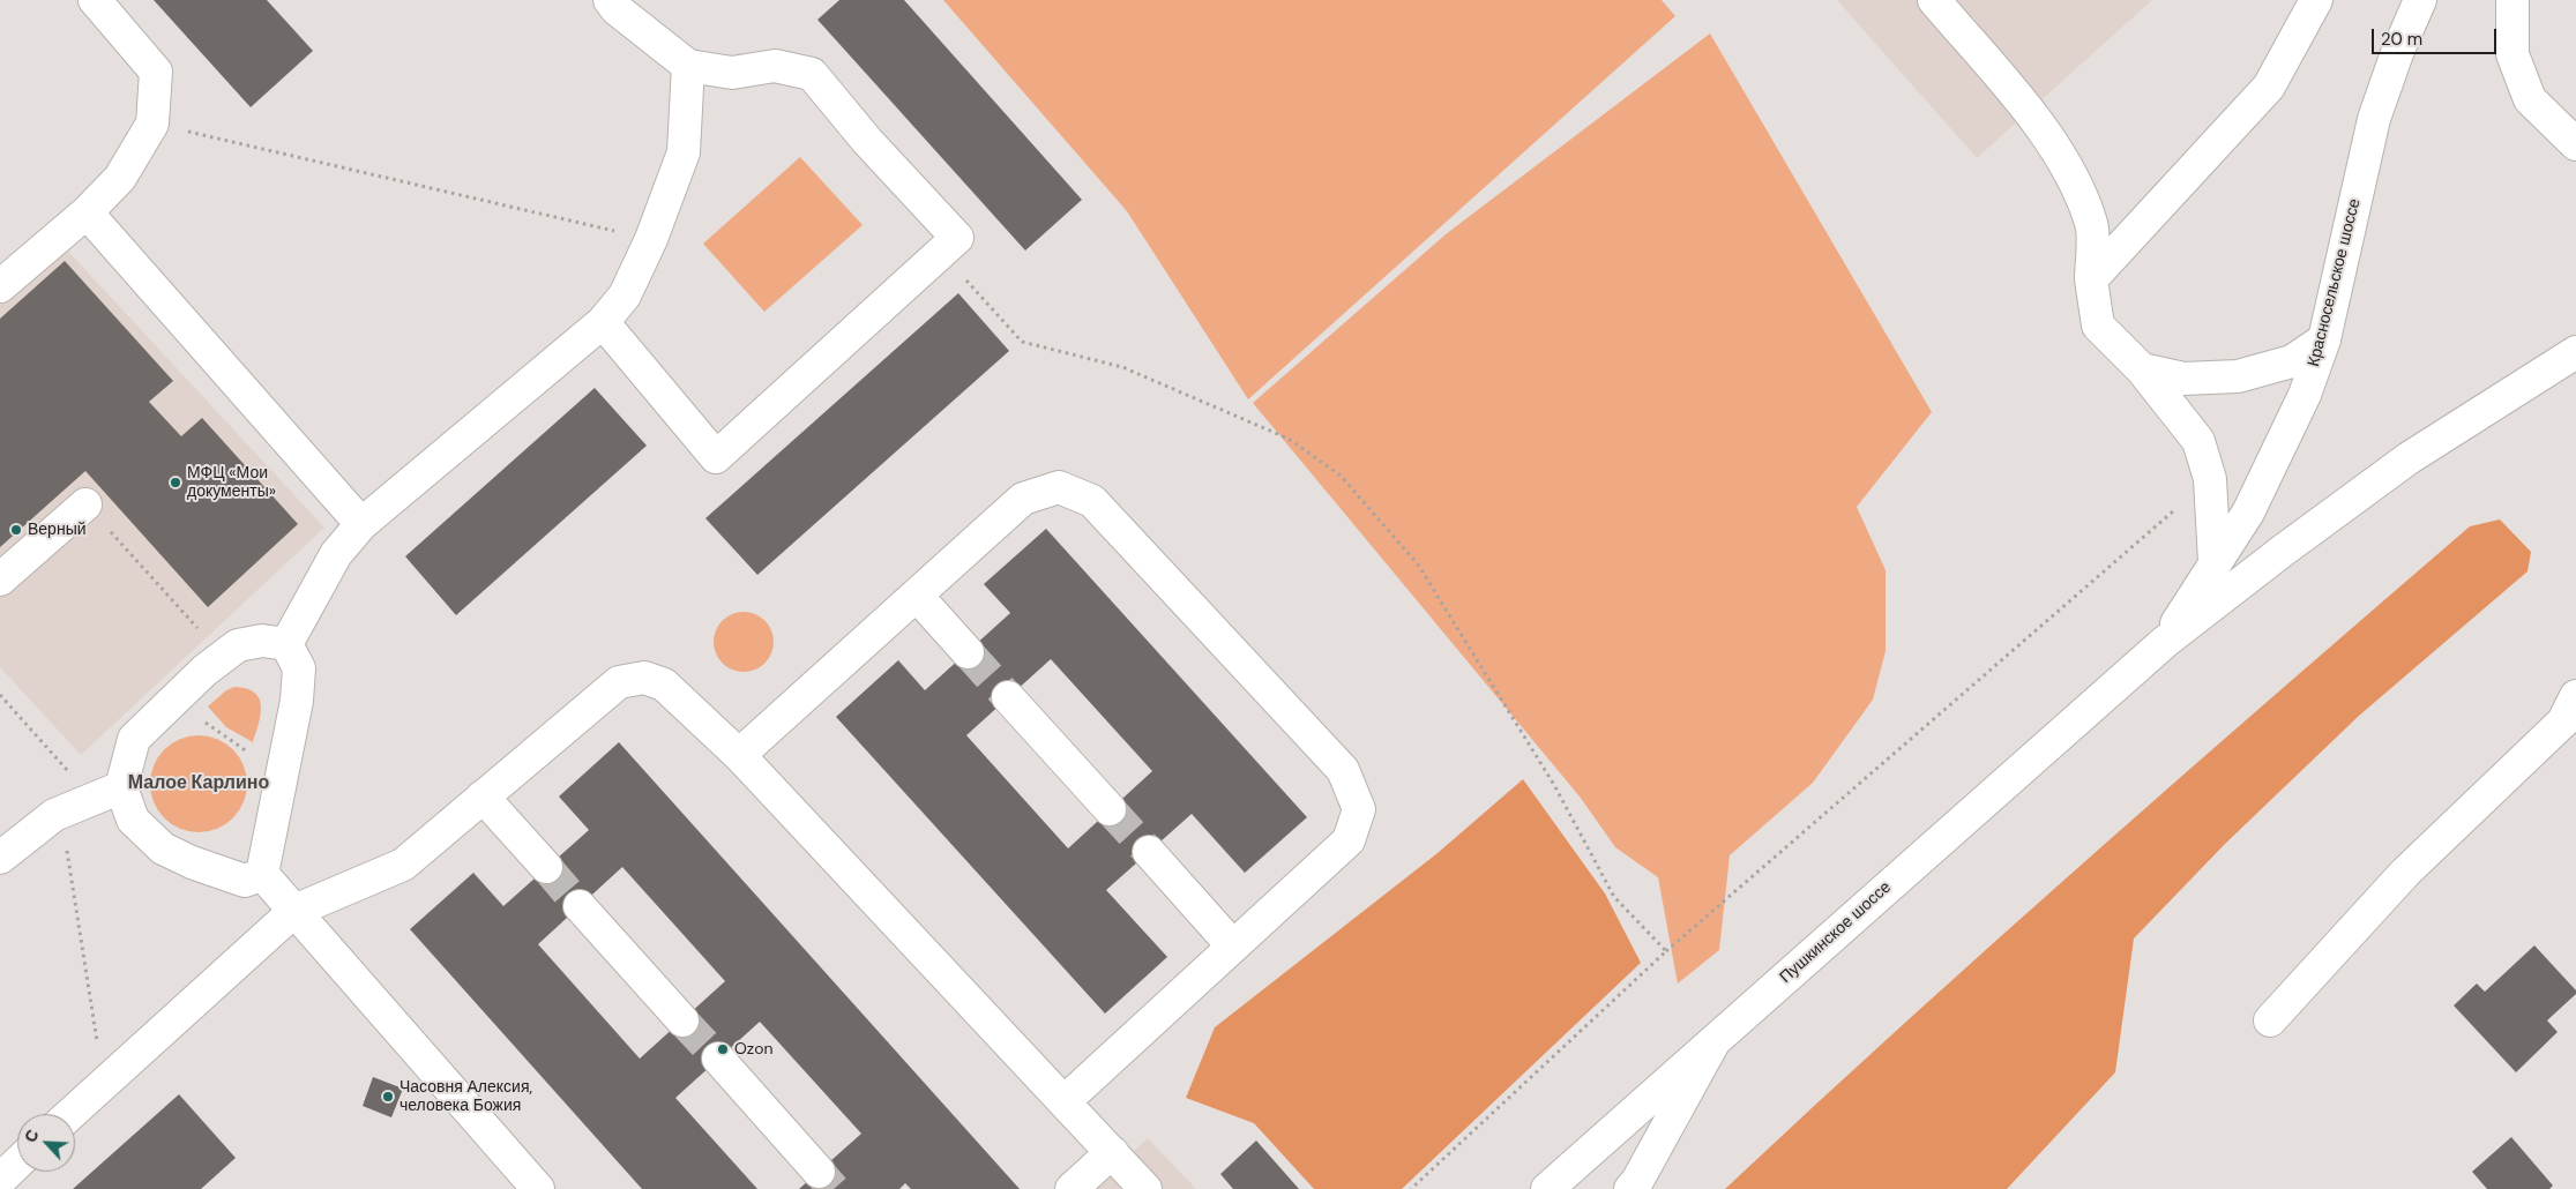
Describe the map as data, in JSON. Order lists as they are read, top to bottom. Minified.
{"streets":{"main road":["Красносельское шоссе","Пушкинское шоссе"]},"crossings":[["Красносельское шоссе","Пушкинское шоссе"]],"districts":["Малое Карлино"],"places":["МФЦ «Мои документы»","Верный","Ozon","Часовня Алексия, человека Божия"],"scale_bar":"20 m","north":"top left"}
